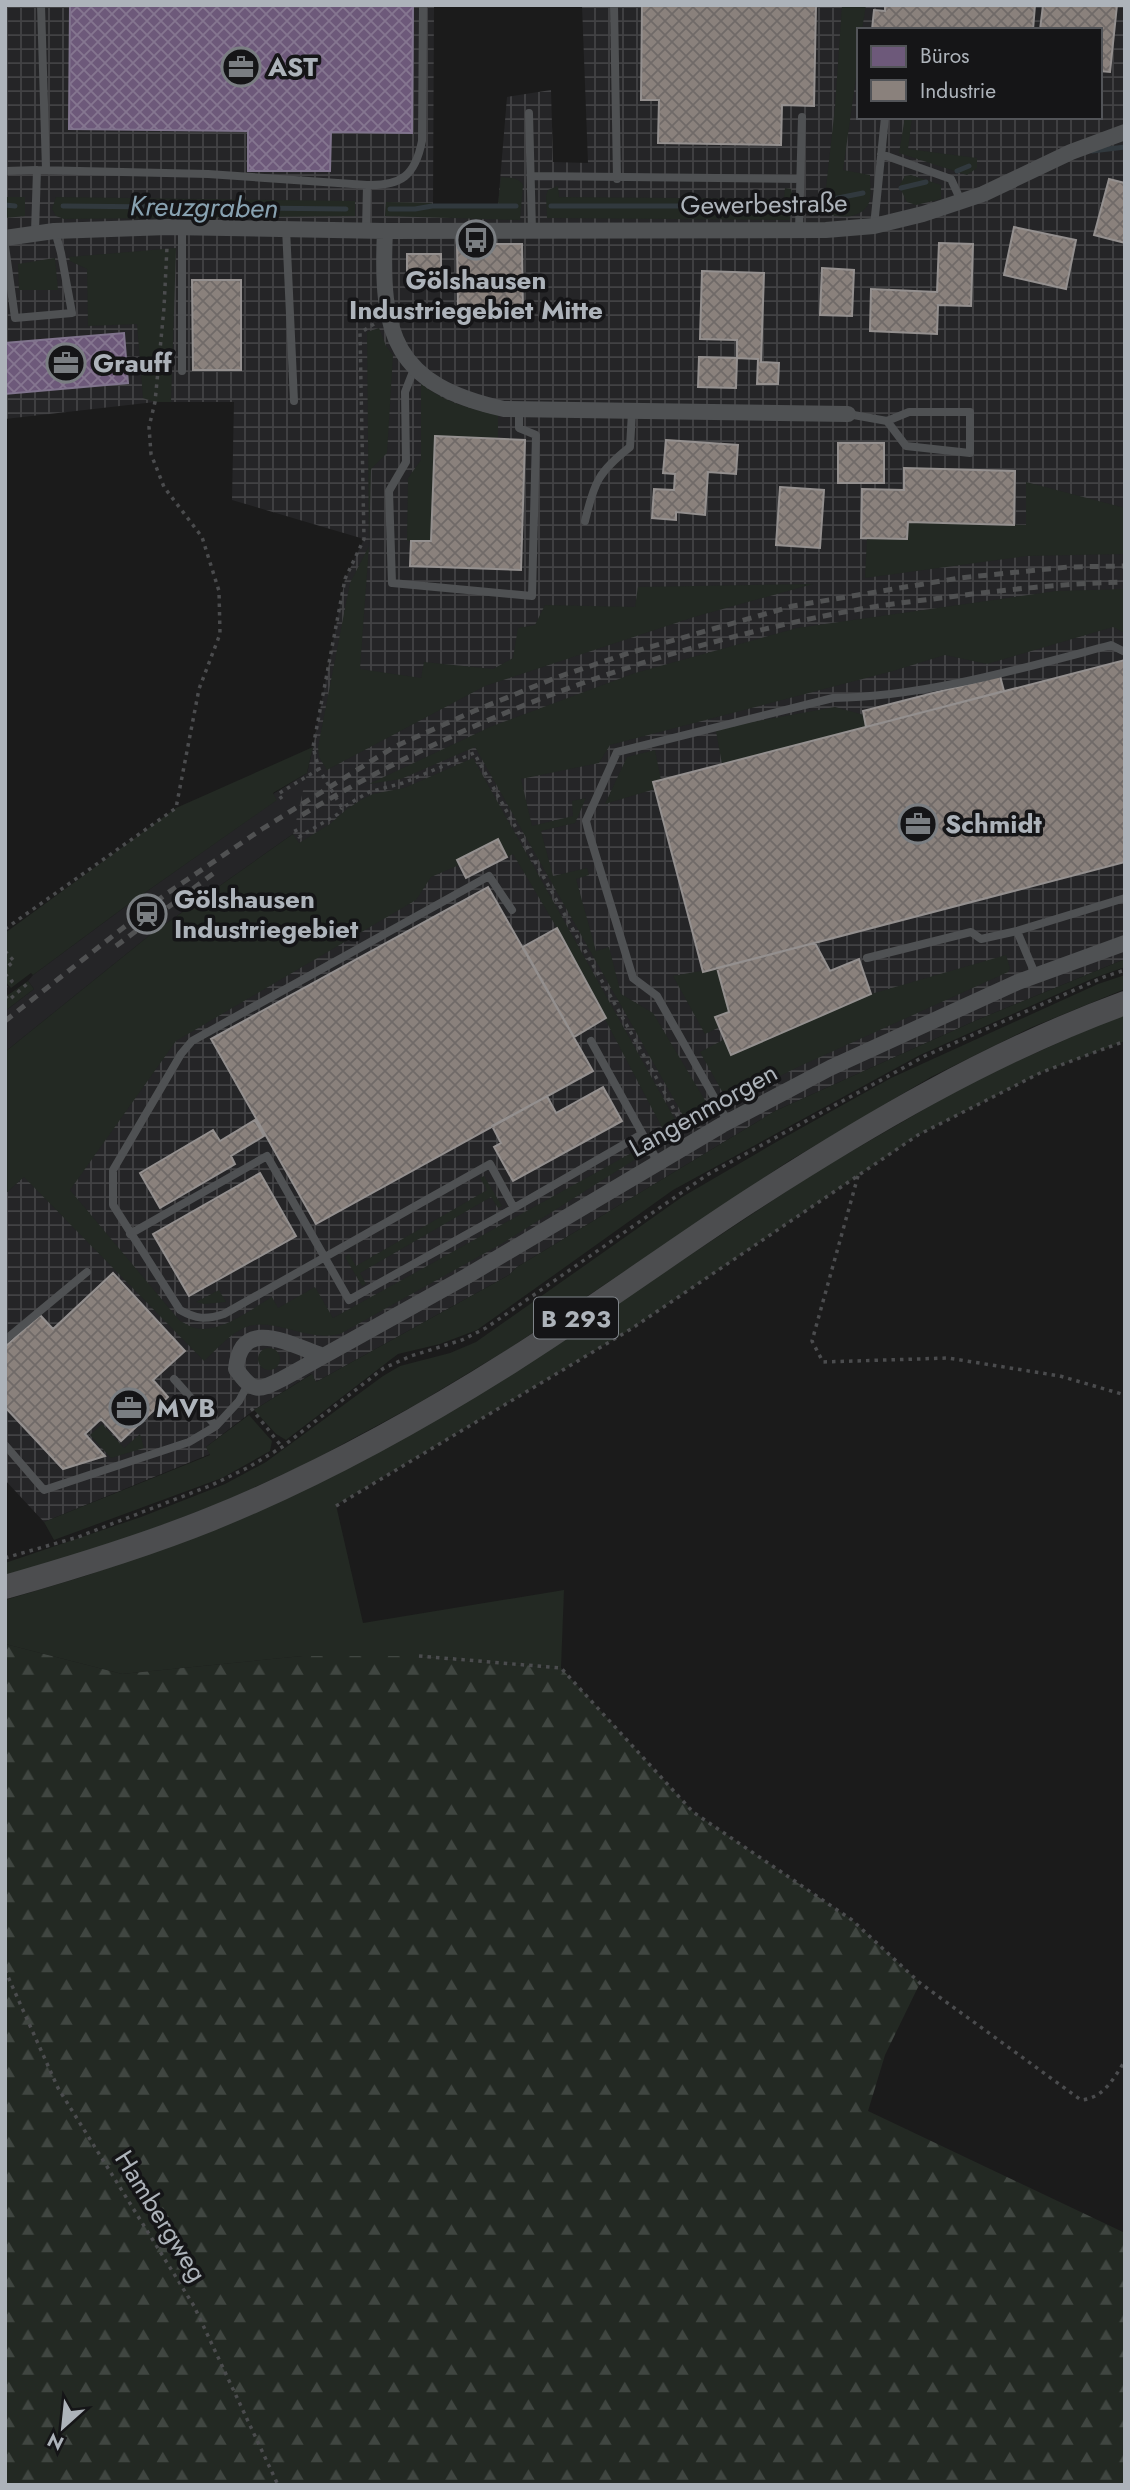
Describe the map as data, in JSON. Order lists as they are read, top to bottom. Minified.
{"streets":{"main road":["B 293"],"street":["Gewerbestraße","Langenmorgen"],"path":["Hambergweg"]},"water":["Kreuzgraben"],"places":{"office":["AST","Grauff","Schmidt","MVB"],"bus stop":["Gölshausen Industriegebiet Mitte"],"station":["Gölshausen Industriegebiet"]},"legend":["Büros","Industrie"],"north":"bottom left"}
